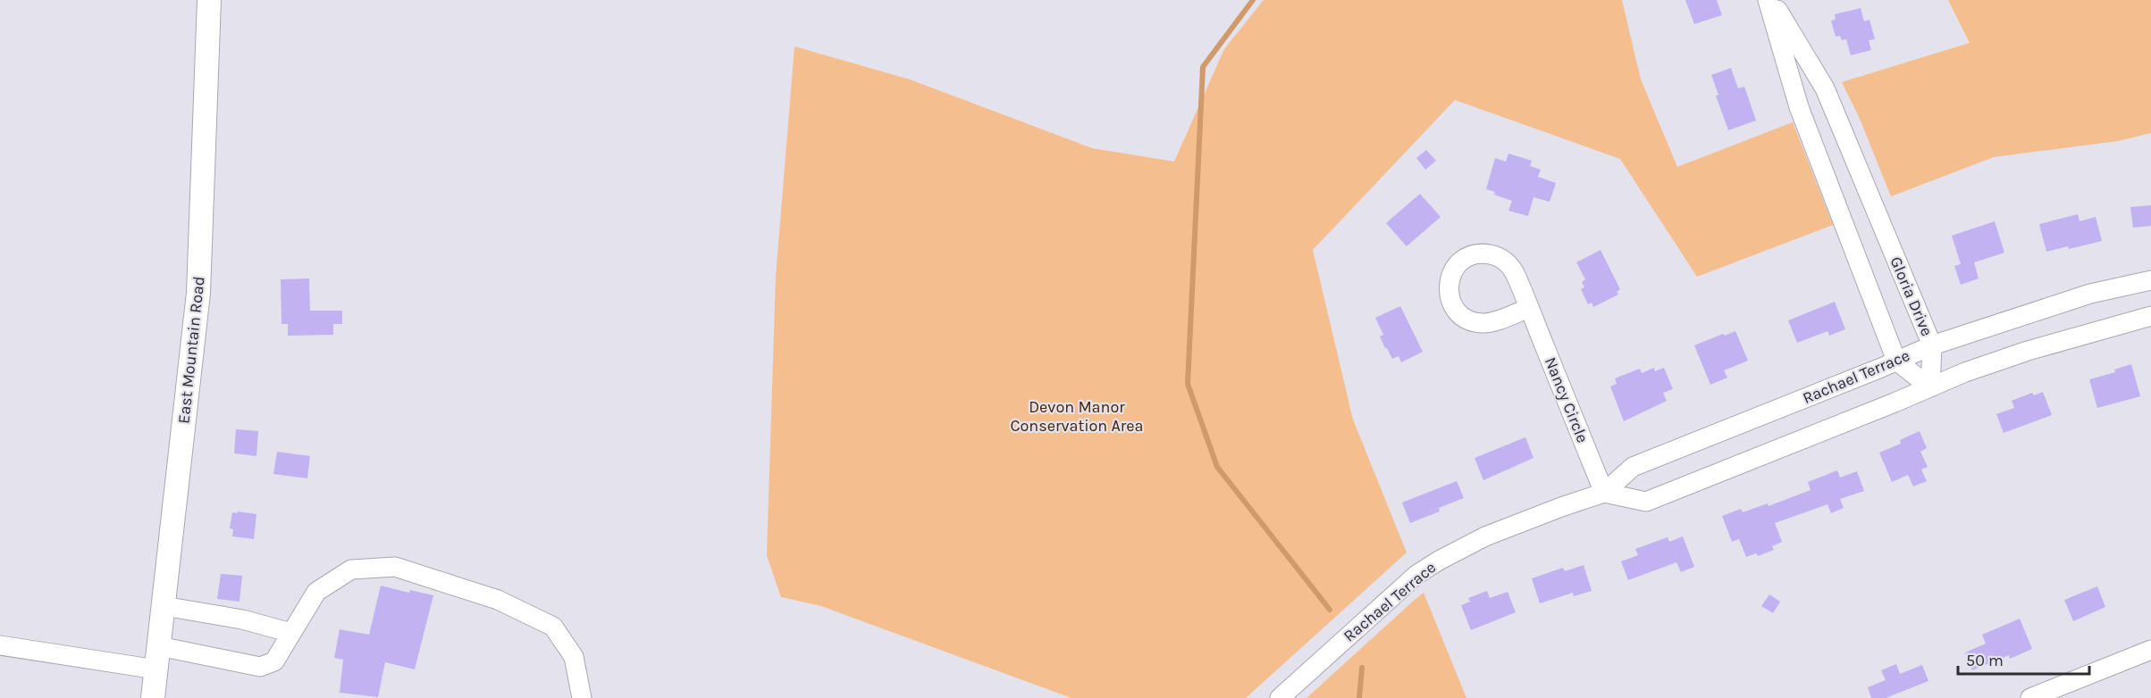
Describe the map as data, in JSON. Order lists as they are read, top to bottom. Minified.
{"streets":{"main road":["East Mountain Road"],"street":["Gloria Drive","Rachael Terrace","Nancy Circle"]},"crossings":[["Gloria Drive","Rachael Terrace"],["Rachael Terrace","Nancy Circle"]],"parks":["Devon Manor Conservation Area"],"scale_bar":"50 m"}
